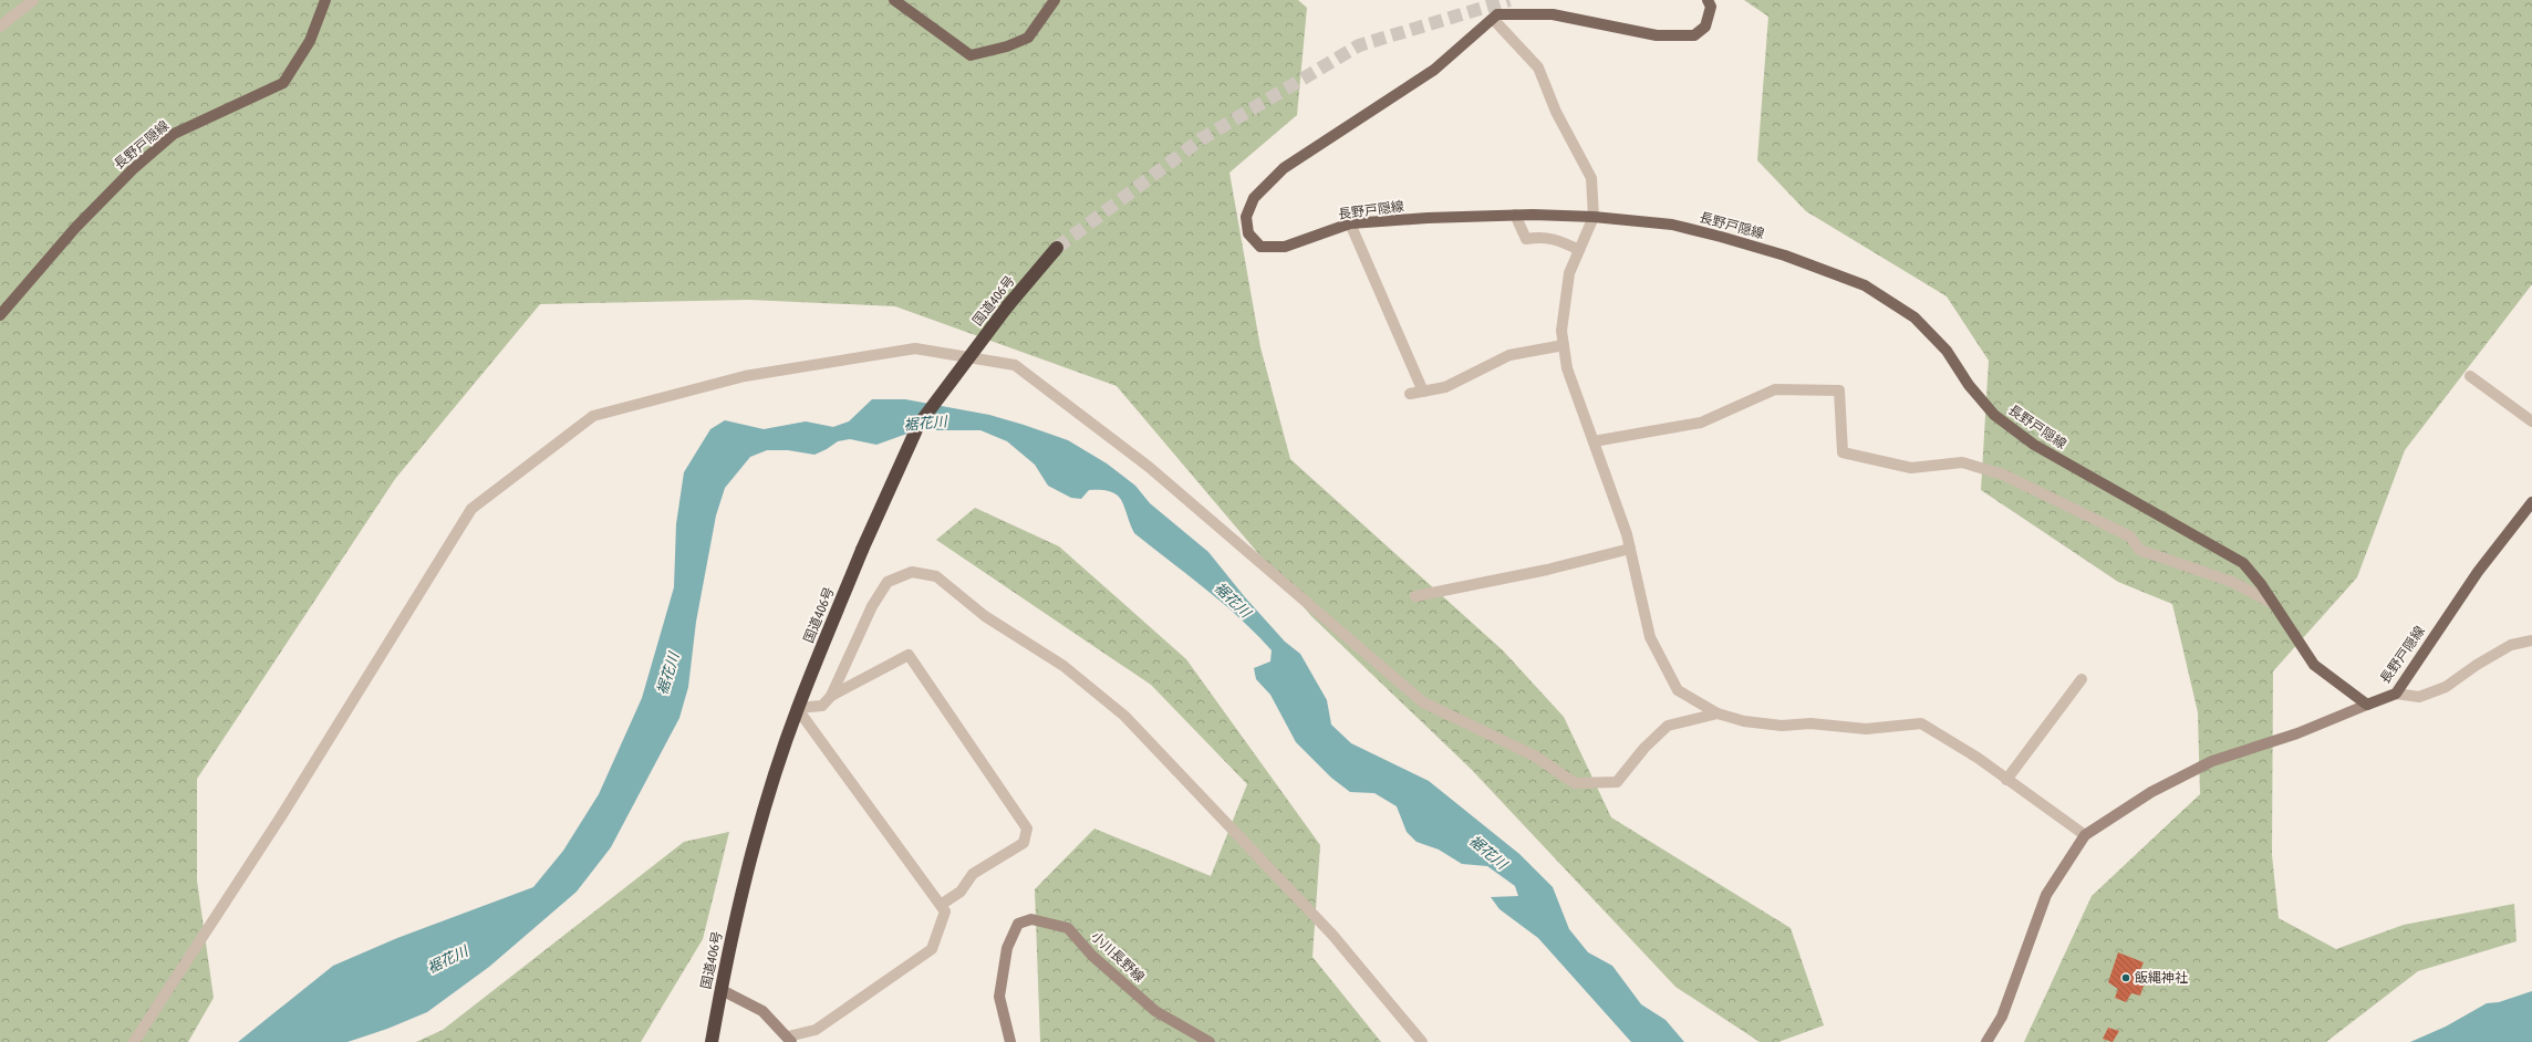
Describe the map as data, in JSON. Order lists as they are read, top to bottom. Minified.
{"streets":{"highway":["国道406号"],"main road":["長野戸隠線"],"street":["小川長野線"]},"water":["裾花川"],"places":["飯縄神社"]}
